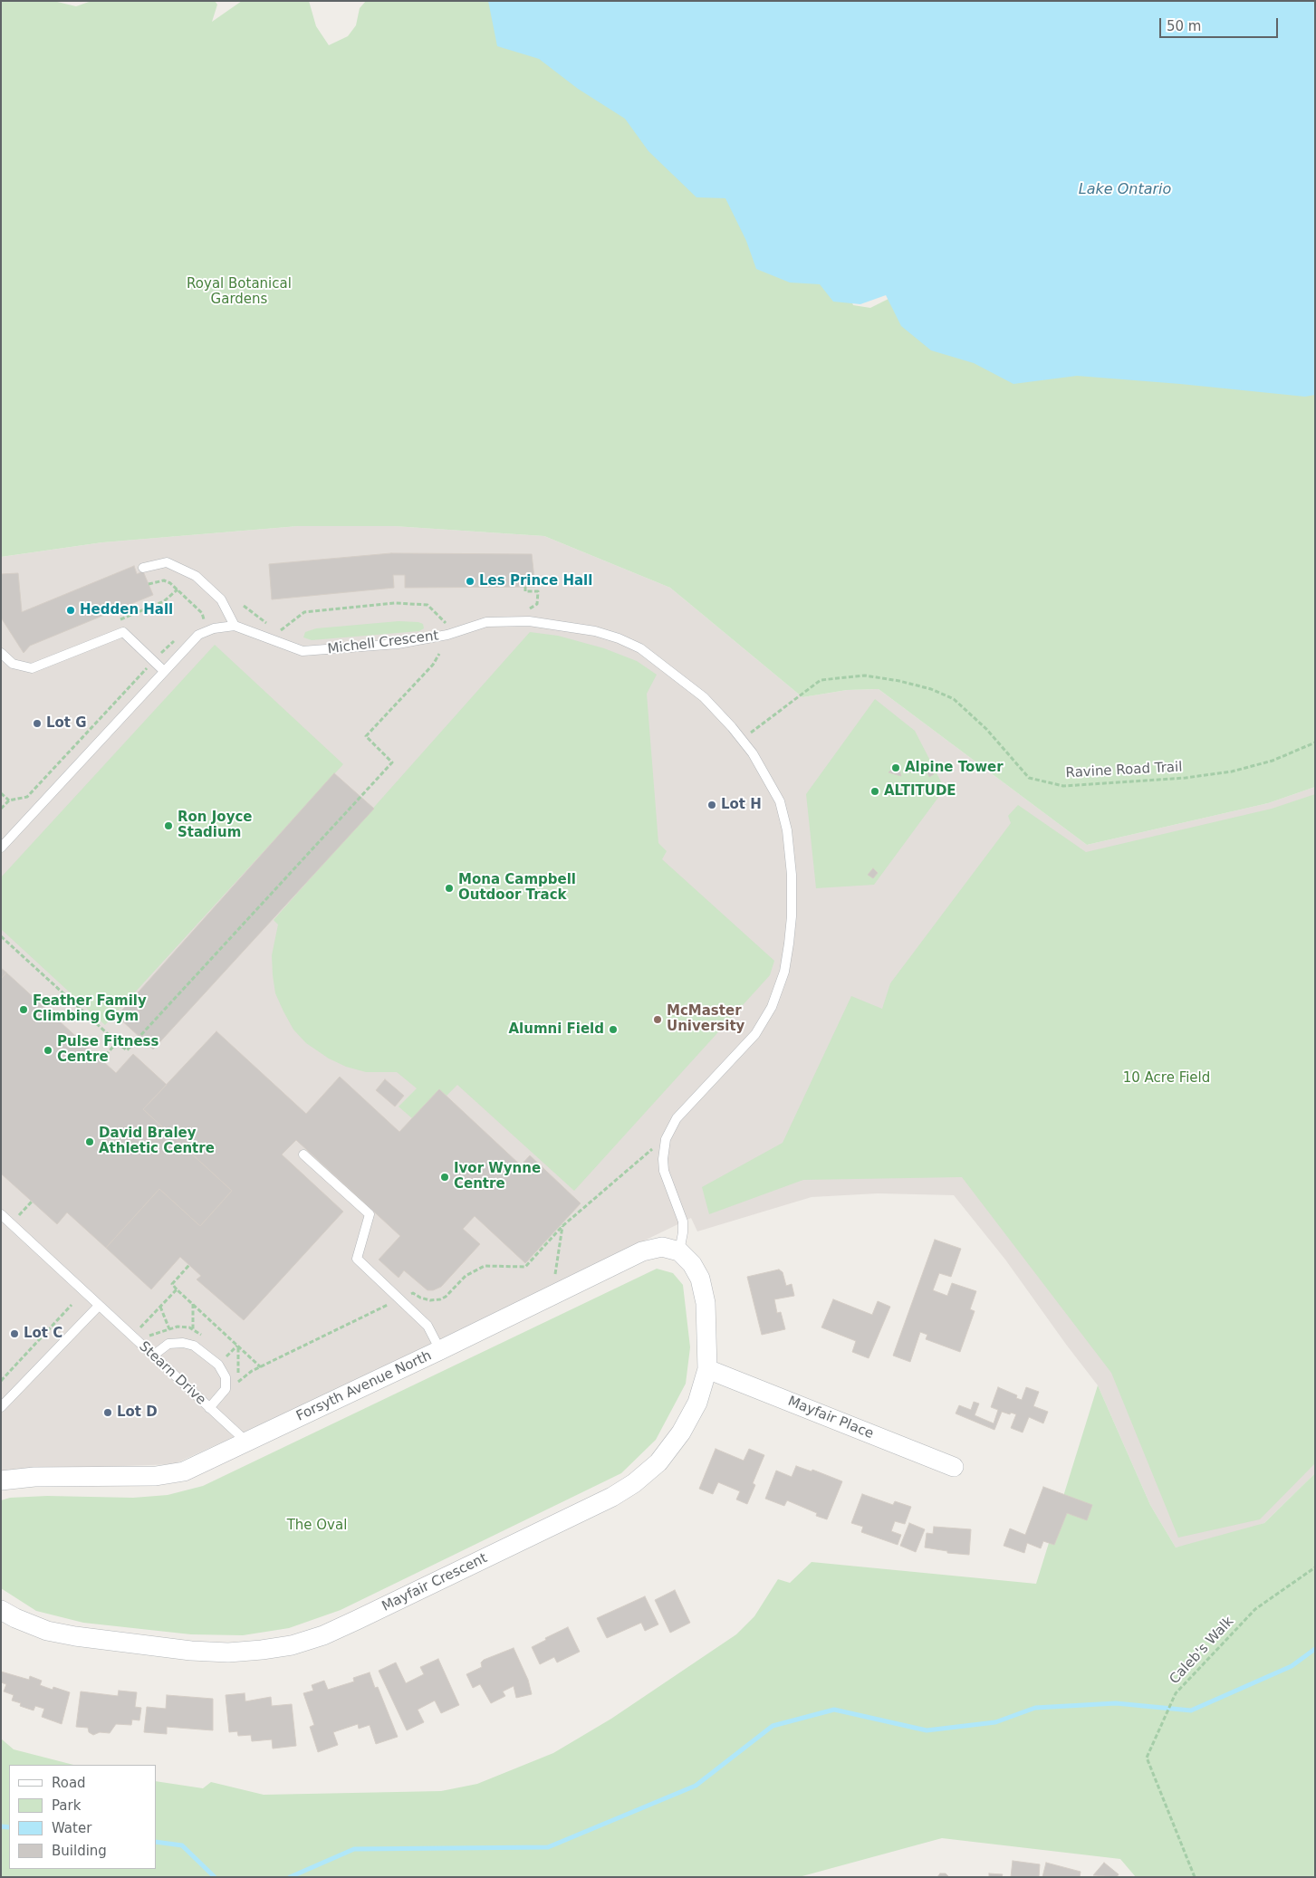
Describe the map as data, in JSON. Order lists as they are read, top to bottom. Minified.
{"streets":{"street":["Forsyth Avenue North","Mayfair Place","Mayfair Crescent"],"lane":["Michell Crescent","Stearn Drive"],"path":["Ravine Road Trail","Caleb's Walk"]},"crossings":[["Michell Crescent","Ravine Road Trail"],["Michell Crescent","Forsyth Avenue North"],["Michell Crescent","Mayfair Crescent"],["Stearn Drive","Forsyth Avenue North"],["Forsyth Avenue North","Mayfair Crescent"],["Mayfair Place","Mayfair Crescent"]],"water":["Lake Ontario"],"parks":["Royal Botanical Gardens","10 Acre Field","The Oval"],"places":["Les Prince Hall","Hedden Hall","Lot G","Alpine Tower","ALTITUDE","Lot H","Ron Joyce Stadium","Mona Campbell Outdoor Track","Feather Family Climbing Gym","McMaster University","Alumni Field","Pulse Fitness Centre","David Braley Athletic Centre","Ivor Wynne Centre","Lot C","Lot D"],"legend":["Road","Park","Water","Building"],"scale_bar":"50 m"}
